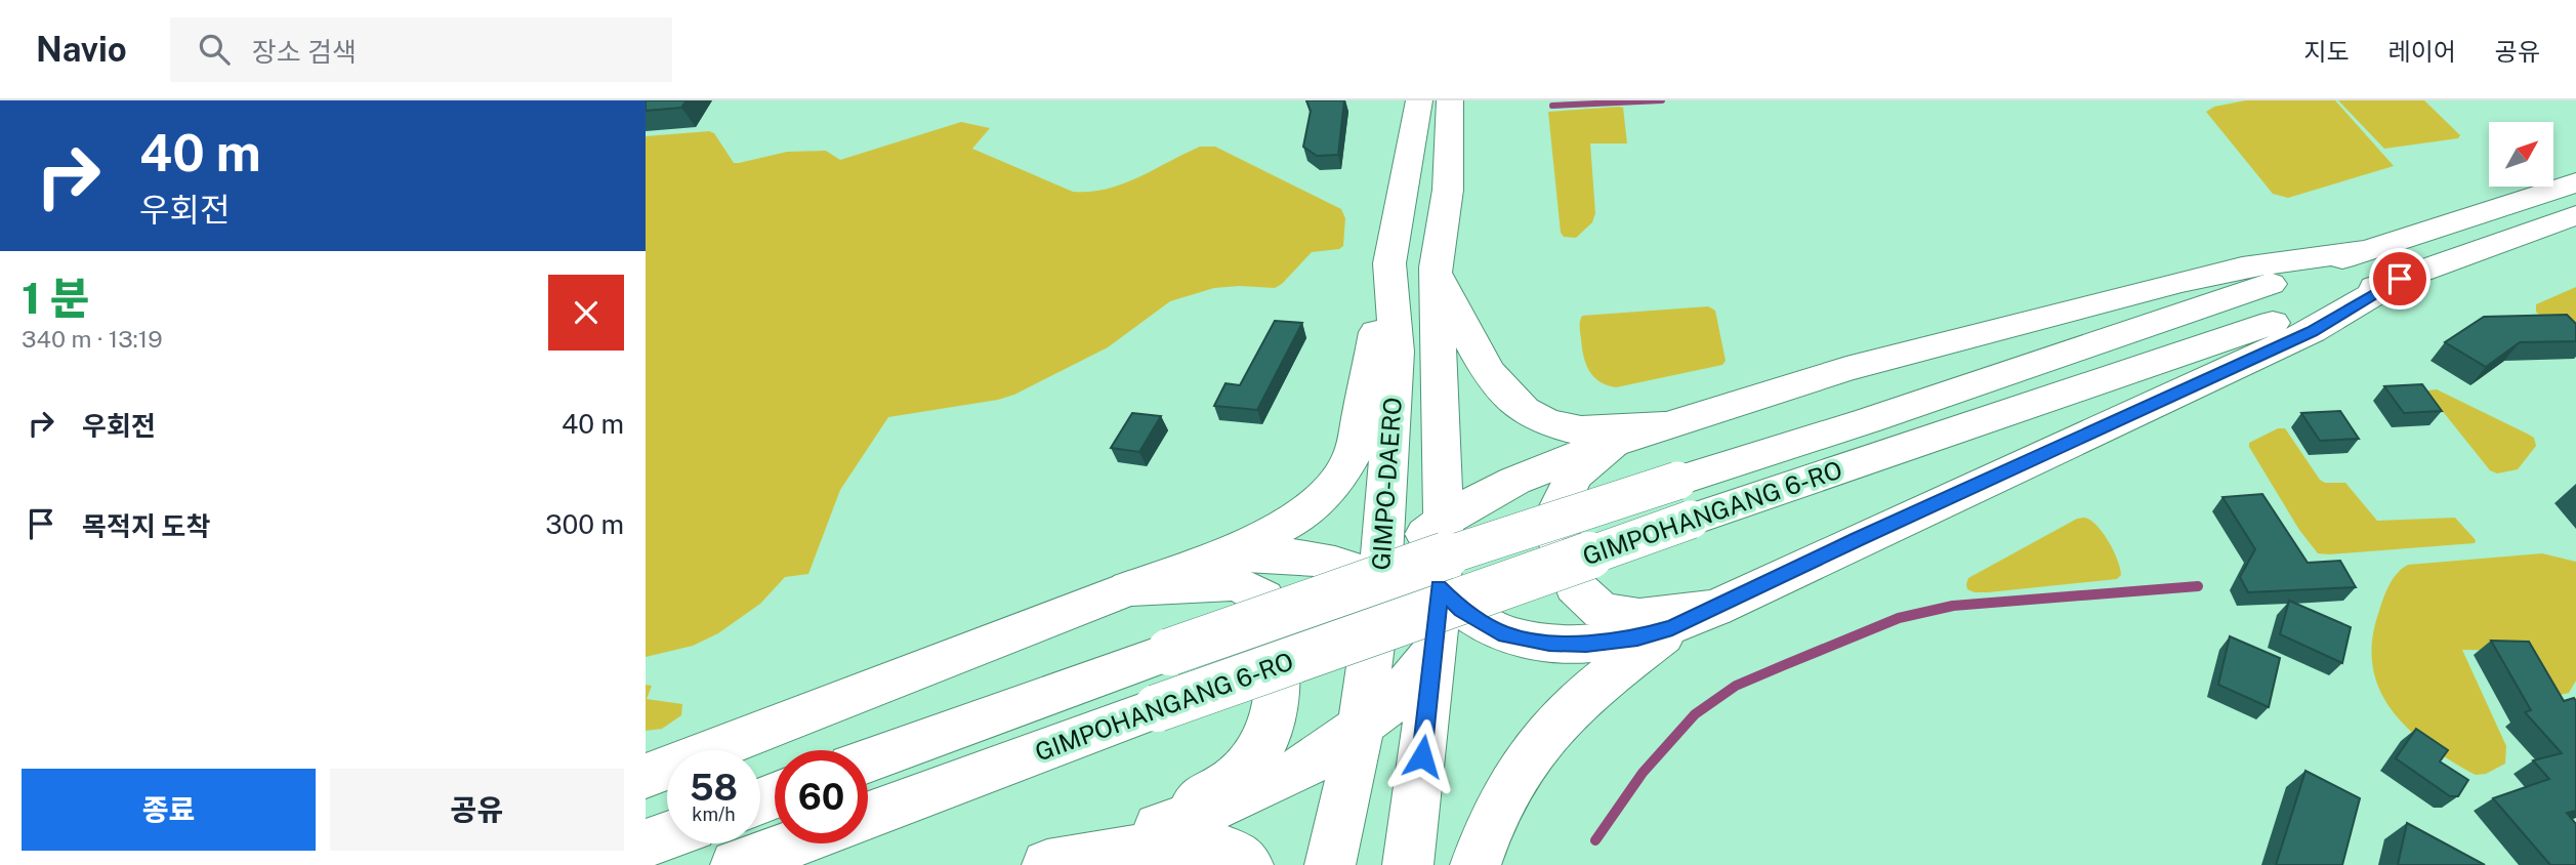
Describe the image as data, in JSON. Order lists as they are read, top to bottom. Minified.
{"streets":{"street":["GIMPO-DAERO","GIMPOHANGANG 6-RO"]},"north":"top right","page":{"header":"Navio","search":"장소 검색","nav":["지도","레이어","공유"],"turn":["40 m","우회전"],"heading":["1 분","340 m · 13:19"],"list":[{"name":"우회전","value":"40 m"},{"name":"목적지 도착","value":"300 m"}],"speed":"58 km/h","limit":"60","buttons":["종료","공유"]}}
